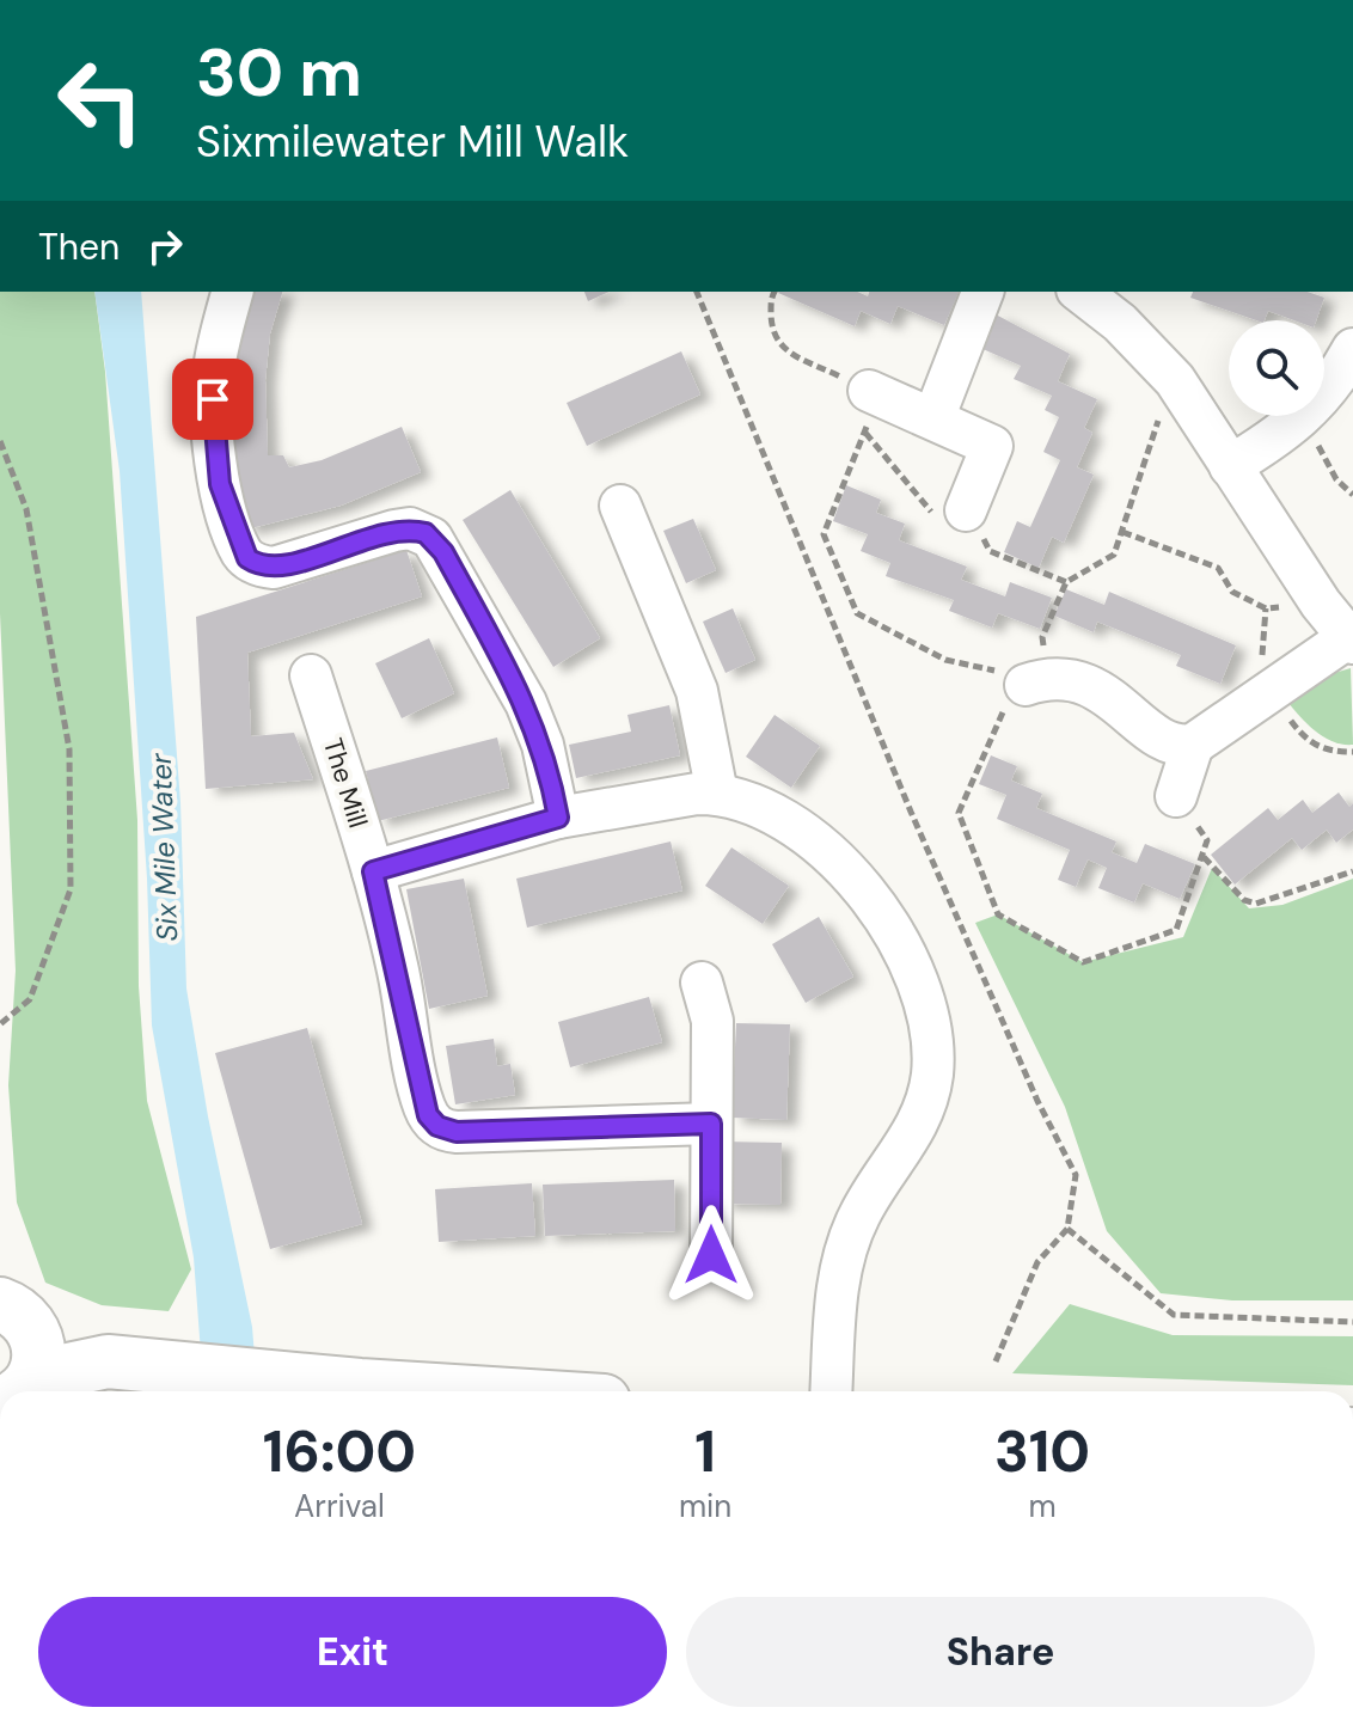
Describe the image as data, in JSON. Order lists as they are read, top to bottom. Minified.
{"streets":{"street":["The Mill"]},"water":["Six Mile Water"],"page":{"turn":["30 m","Sixmilewater Mill Walk"],"then":"Then","eta":["16:00","Arrival","1","min","310","m"],"buttons":["Exit","Share"]}}
